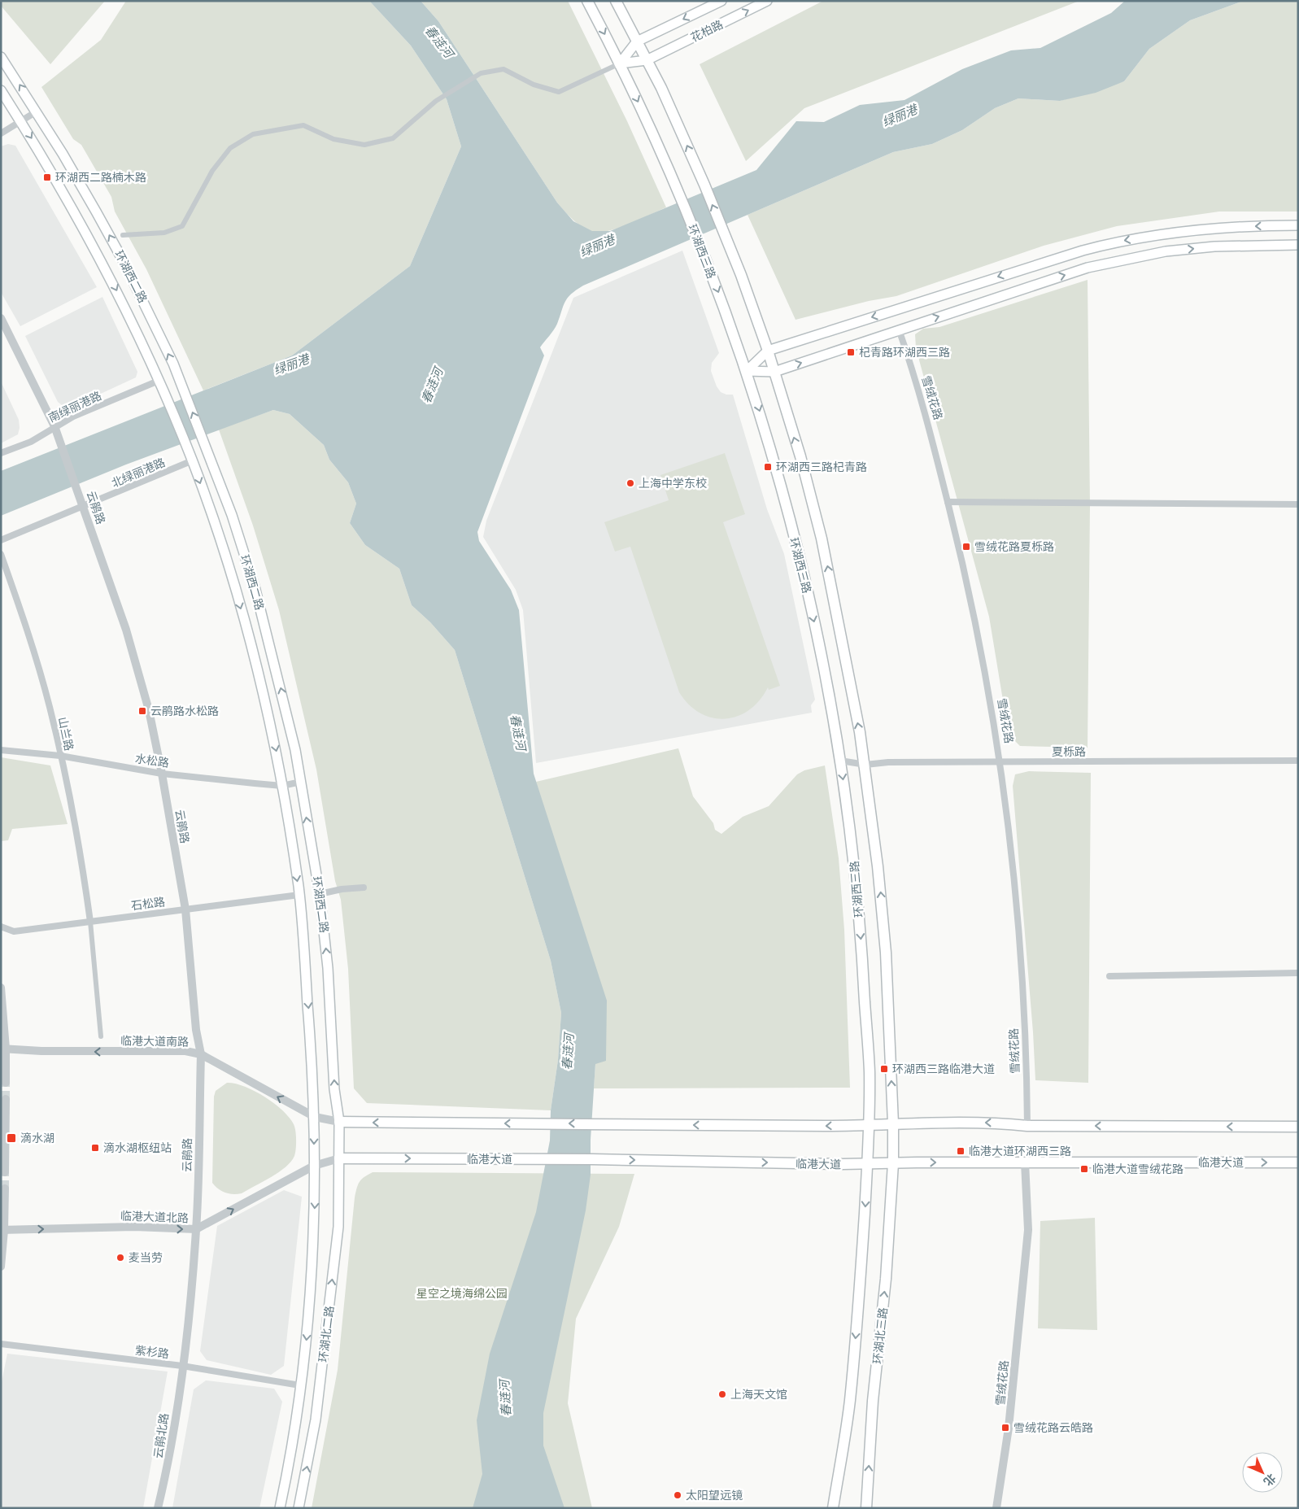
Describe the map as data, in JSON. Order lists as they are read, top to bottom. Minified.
{"streets":{"main road":["花柏路","环湖西三路","环湖西二路","临港大道","环湖北二路","环湖北三路"],"street":["雪绒花路","南绿丽港路","北绿丽港路","云鹃路","山兰路","夏栎路","水松路","石松路","临港大道南路","临港大道北路","紫杉路","云鹃北路"]},"crossings":[["花柏路","环湖西三路"],["环湖西三路","夏栎路"],["环湖西三路","临港大道"],["环湖西三路","环湖北三路"],["环湖西二路","南绿丽港路"],["环湖西二路","北绿丽港路"],["环湖西二路","水松路"],["环湖西二路","石松路"],["环湖西二路","临港大道南路"],["环湖西二路","临港大道"],["环湖西二路","临港大道北路"],["环湖西二路","环湖北二路"],["雪绒花路","夏栎路"],["雪绒花路","临港大道"],["南绿丽港路","云鹃路"],["北绿丽港路","云鹃路"],["云鹃路","水松路"],["云鹃路","石松路"],["云鹃路","临港大道南路"],["云鹃路","临港大道北路"],["云鹃路","紫杉路"],["云鹃路","云鹃北路"],["山兰路","水松路"],["山兰路","石松路"],["临港大道","临港大道北路"],["临港大道","环湖北二路"],["临港大道","环湖北三路"],["临港大道北路","环湖北二路"],["环湖北二路","紫杉路"],["紫杉路","云鹃北路"]],"one_way":["临港大道南路","临港大道北路"],"water":["春涟河","绿丽港"],"parks":["星空之境海绵公园"],"places":{"transit":["环湖西二路楠木路","杞青路环湖西三路","环湖西三路杞青路","雪绒花路夏栎路","云鹃路水松路","环湖西三路临港大道","滴水湖","滴水湖枢纽站","临港大道环湖西三路","临港大道雪绒花路","雪绒花路云皓路"],"other":["上海中学东校","麦当劳","上海天文馆","太阳望远镜"]},"north":"bottom right"}
